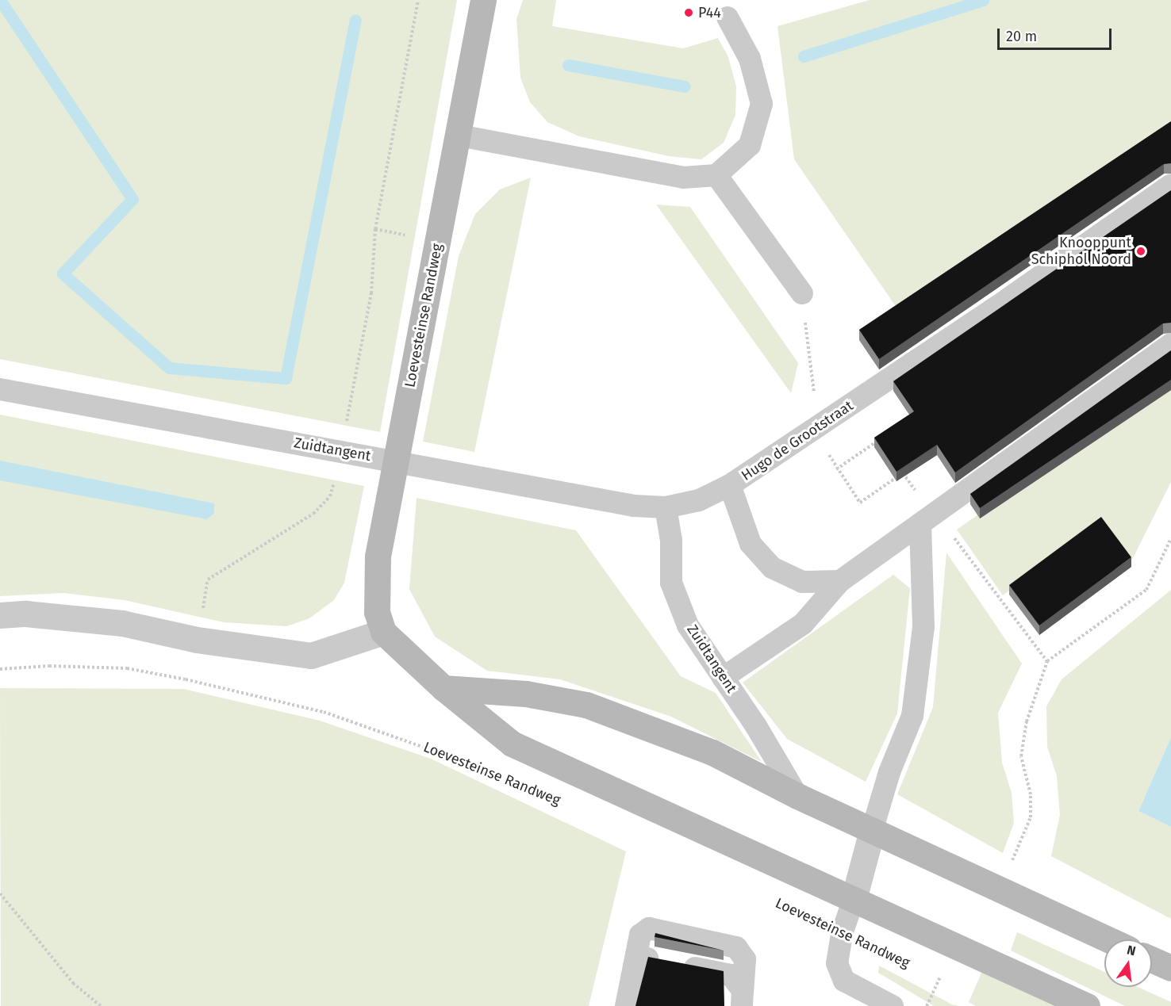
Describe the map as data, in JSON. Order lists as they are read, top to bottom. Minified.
{"streets":{"street":["Loevesteinse Randweg"],"lane":["Hugo de Grootstraat","Zuidtangent"]},"crossings":[["Loevesteinse Randweg","Zuidtangent"],["Hugo de Grootstraat","Zuidtangent"]],"places":["P44","Knooppunt Schiphol Noord"],"scale_bar":"20 m","north":"top"}
